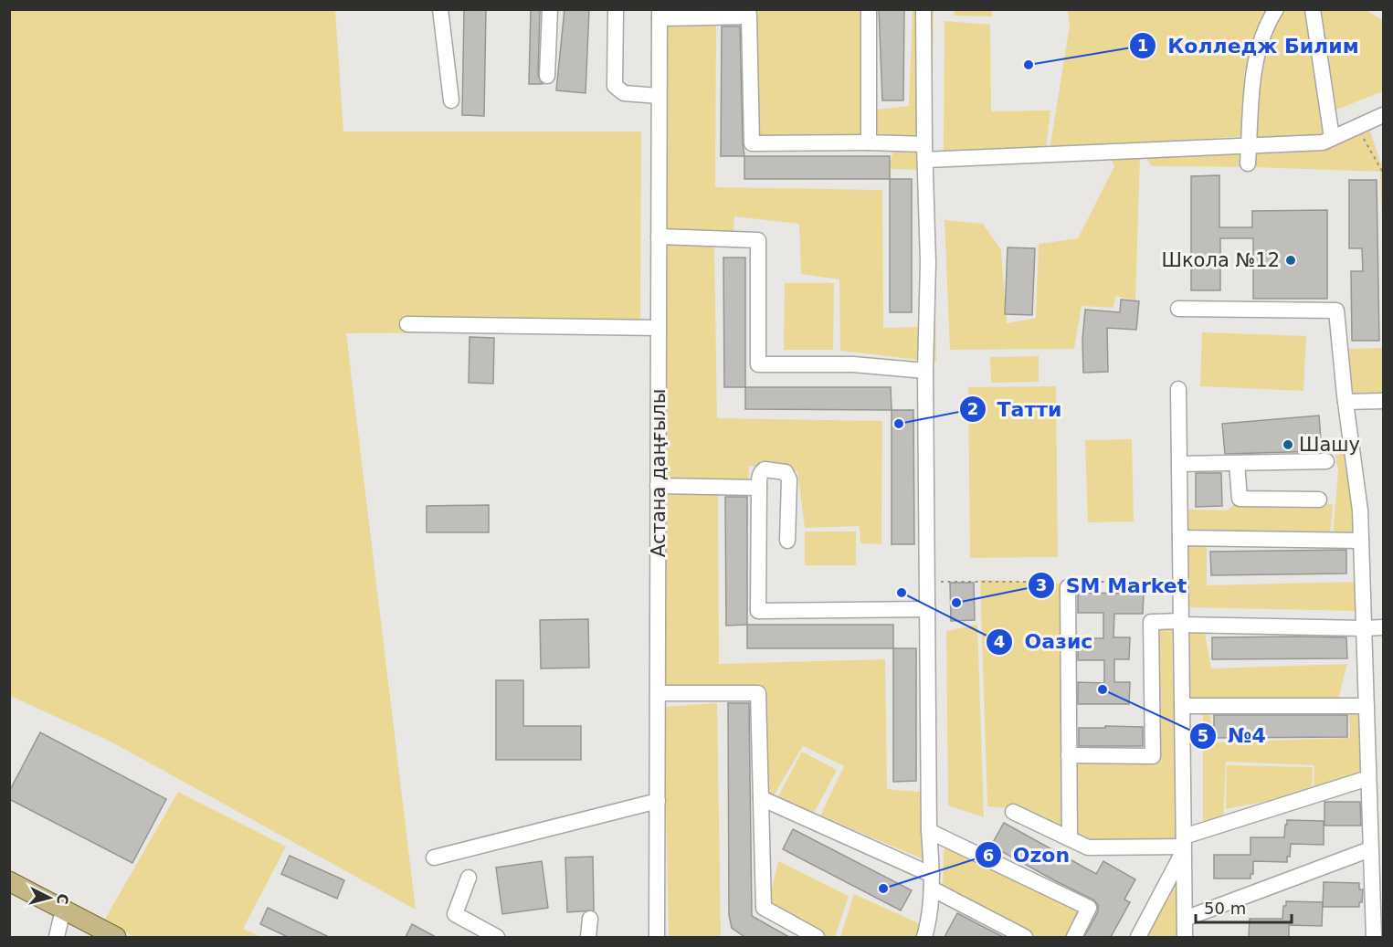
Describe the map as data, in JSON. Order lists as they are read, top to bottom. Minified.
{"streets":{"street":["Астана даңғылы"]},"places":["Колледж Билим","Школа №12","Татти","Шашу","Оазис","SM Market","№4","Ozon"],"scale_bar":"50 m","north":"right"}
